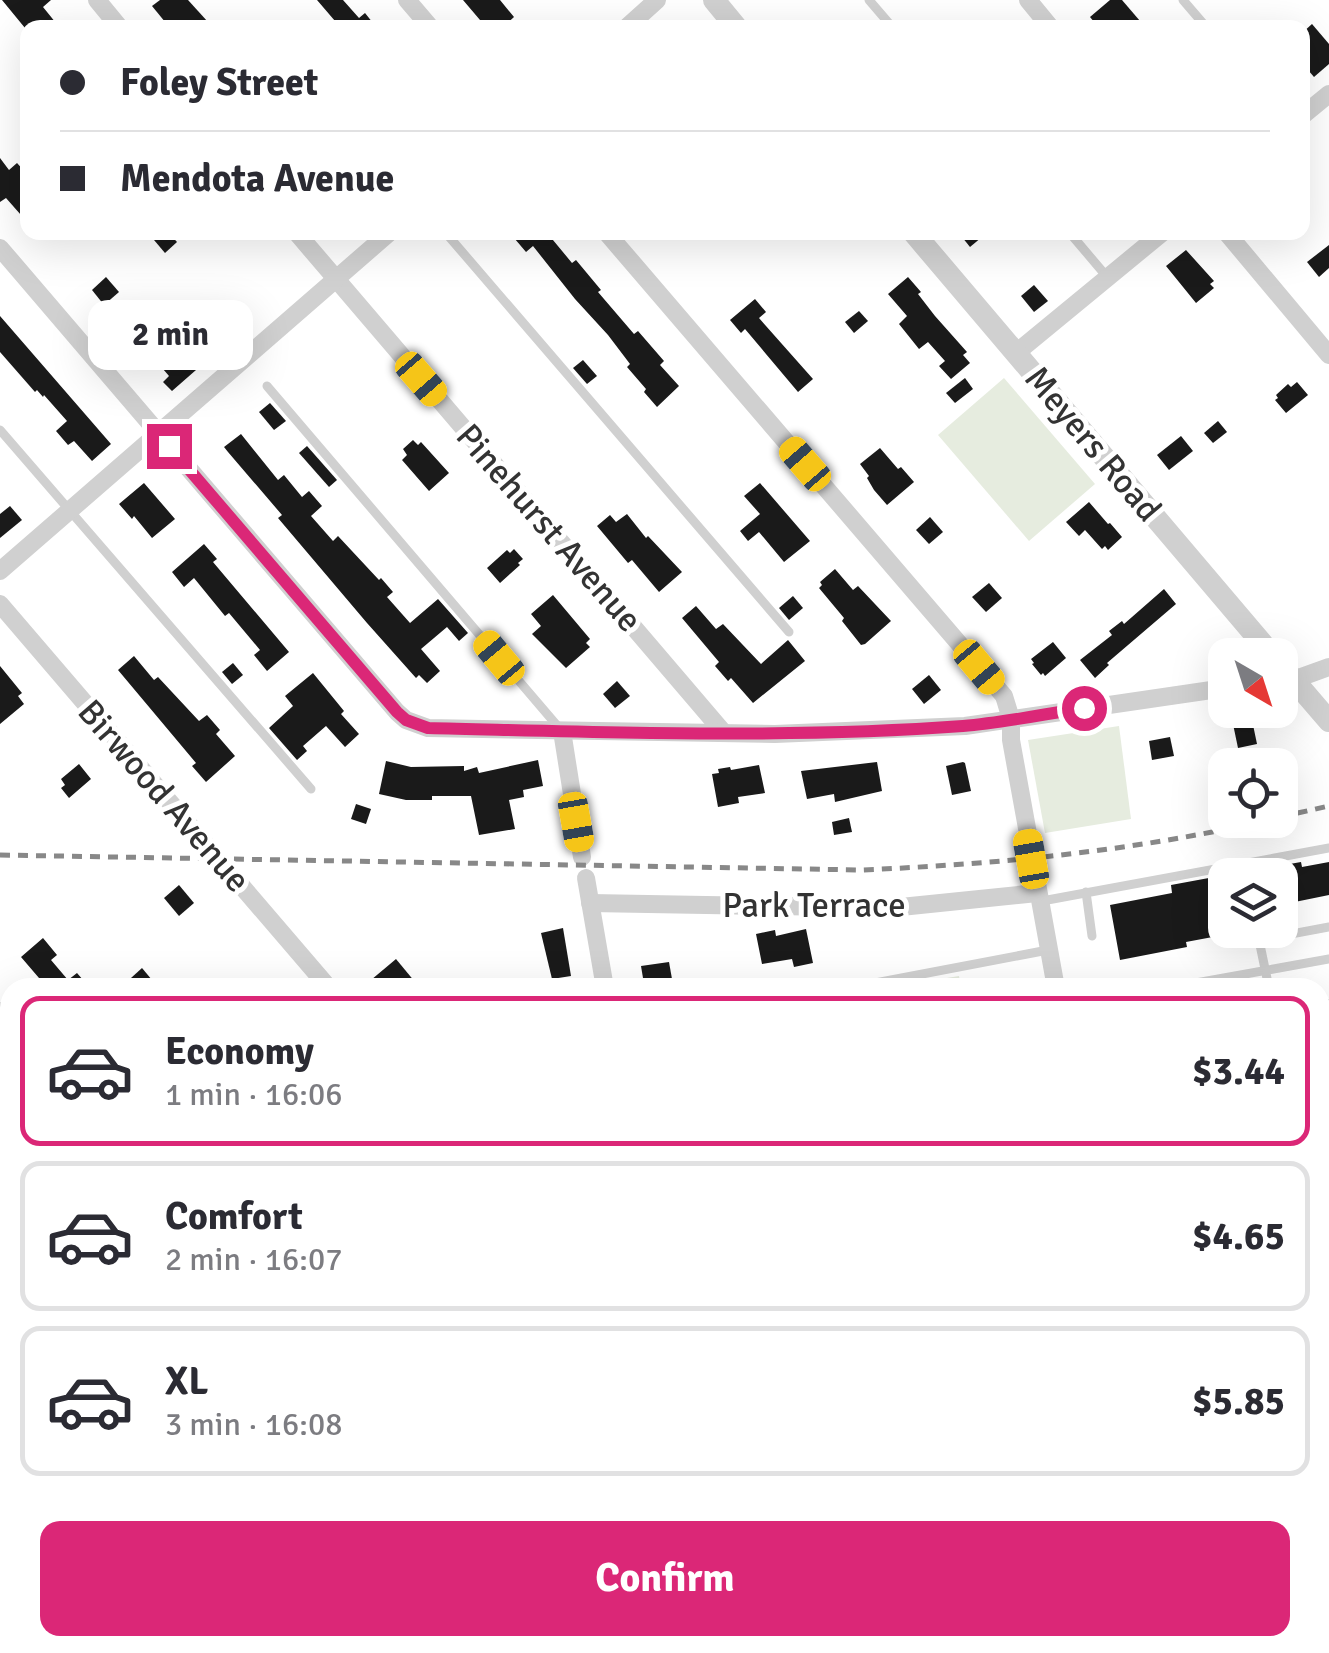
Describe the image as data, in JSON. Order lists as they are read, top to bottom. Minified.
{"streets":{"street":["Meyers Road","Pinehurst Avenue","Birwood Avenue","Park Terrace"]},"north":"bottom right","page":{"banner":["Foley Street","Mendota Avenue"],"bubble":"2 min","list":[{"name":"Economy","note":"1 min · 16:06","value":"$3.44"},{"name":"Comfort","note":"2 min · 16:07","value":"$4.65"},{"name":"XL","note":"3 min · 16:08","value":"$5.85"}],"buttons":"Confirm"}}
